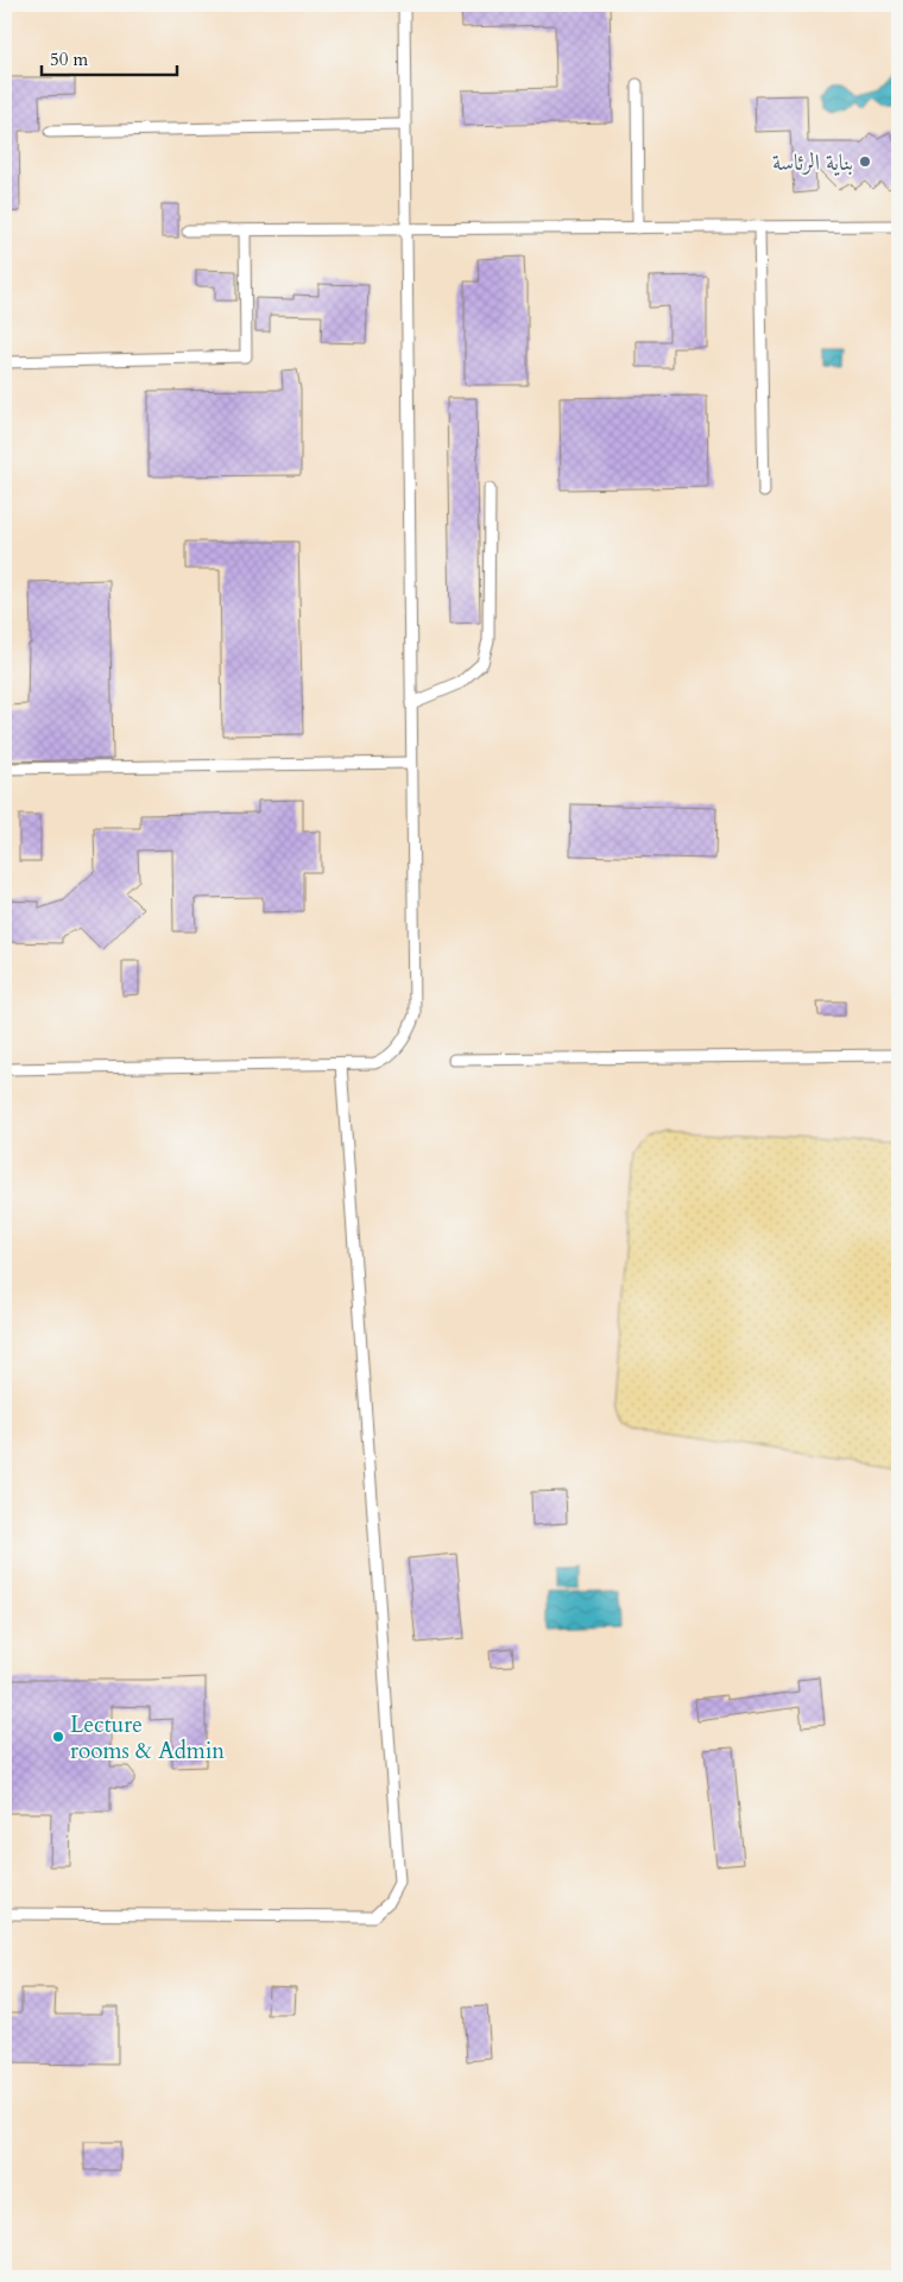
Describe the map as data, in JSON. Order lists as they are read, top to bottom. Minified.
{"places":["بناية الرئاسة","Lecture rooms & Admin"],"scale_bar":"50 m"}
